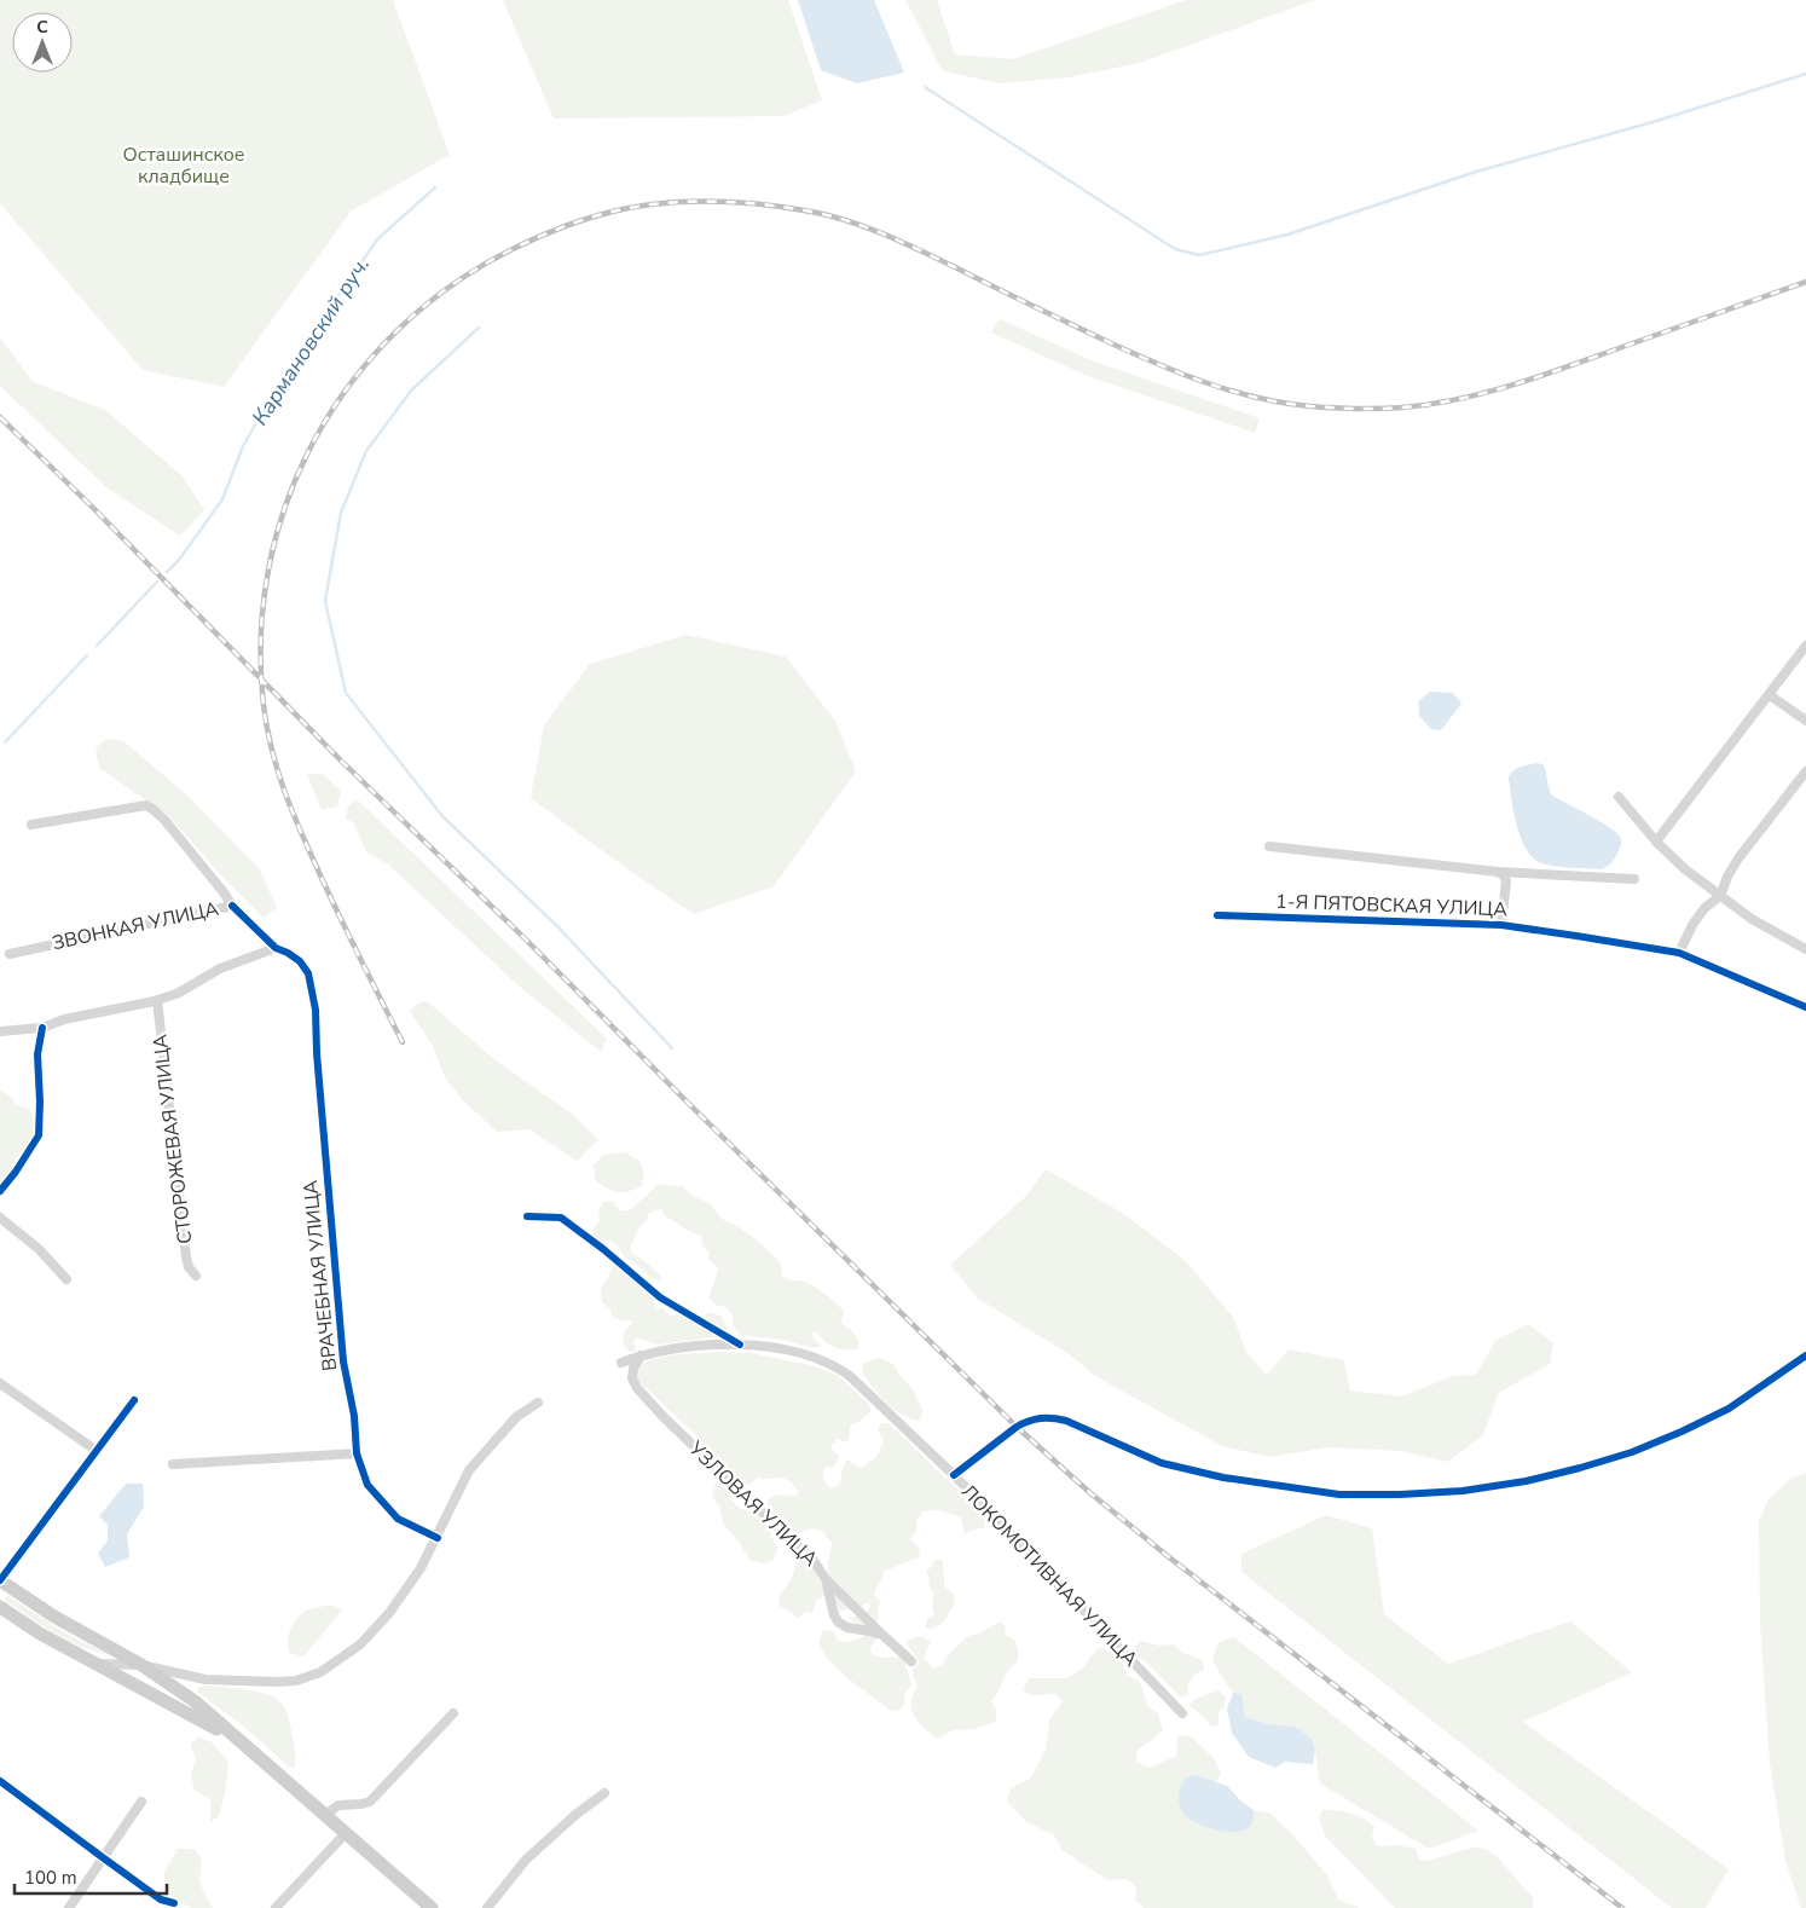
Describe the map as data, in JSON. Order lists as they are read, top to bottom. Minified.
{"streets":{"street":["1-Я ПЯТОВСКАЯ УЛИЦА","ЗВОНКАЯ УЛИЦА","СТОРОЖЕВАЯ УЛИЦА","ВРАЧЕБНАЯ УЛИЦА","УЗЛОВАЯ УЛИЦА","ЛОКОМОТИВНАЯ УЛИЦА"]},"crossings":[["УЗЛОВАЯ УЛИЦА","ЛОКОМОТИВНАЯ УЛИЦА"]],"water":["Кармановский руч."],"parks":["Осташинское кладбище"],"scale_bar":"100 m","north":"top"}
